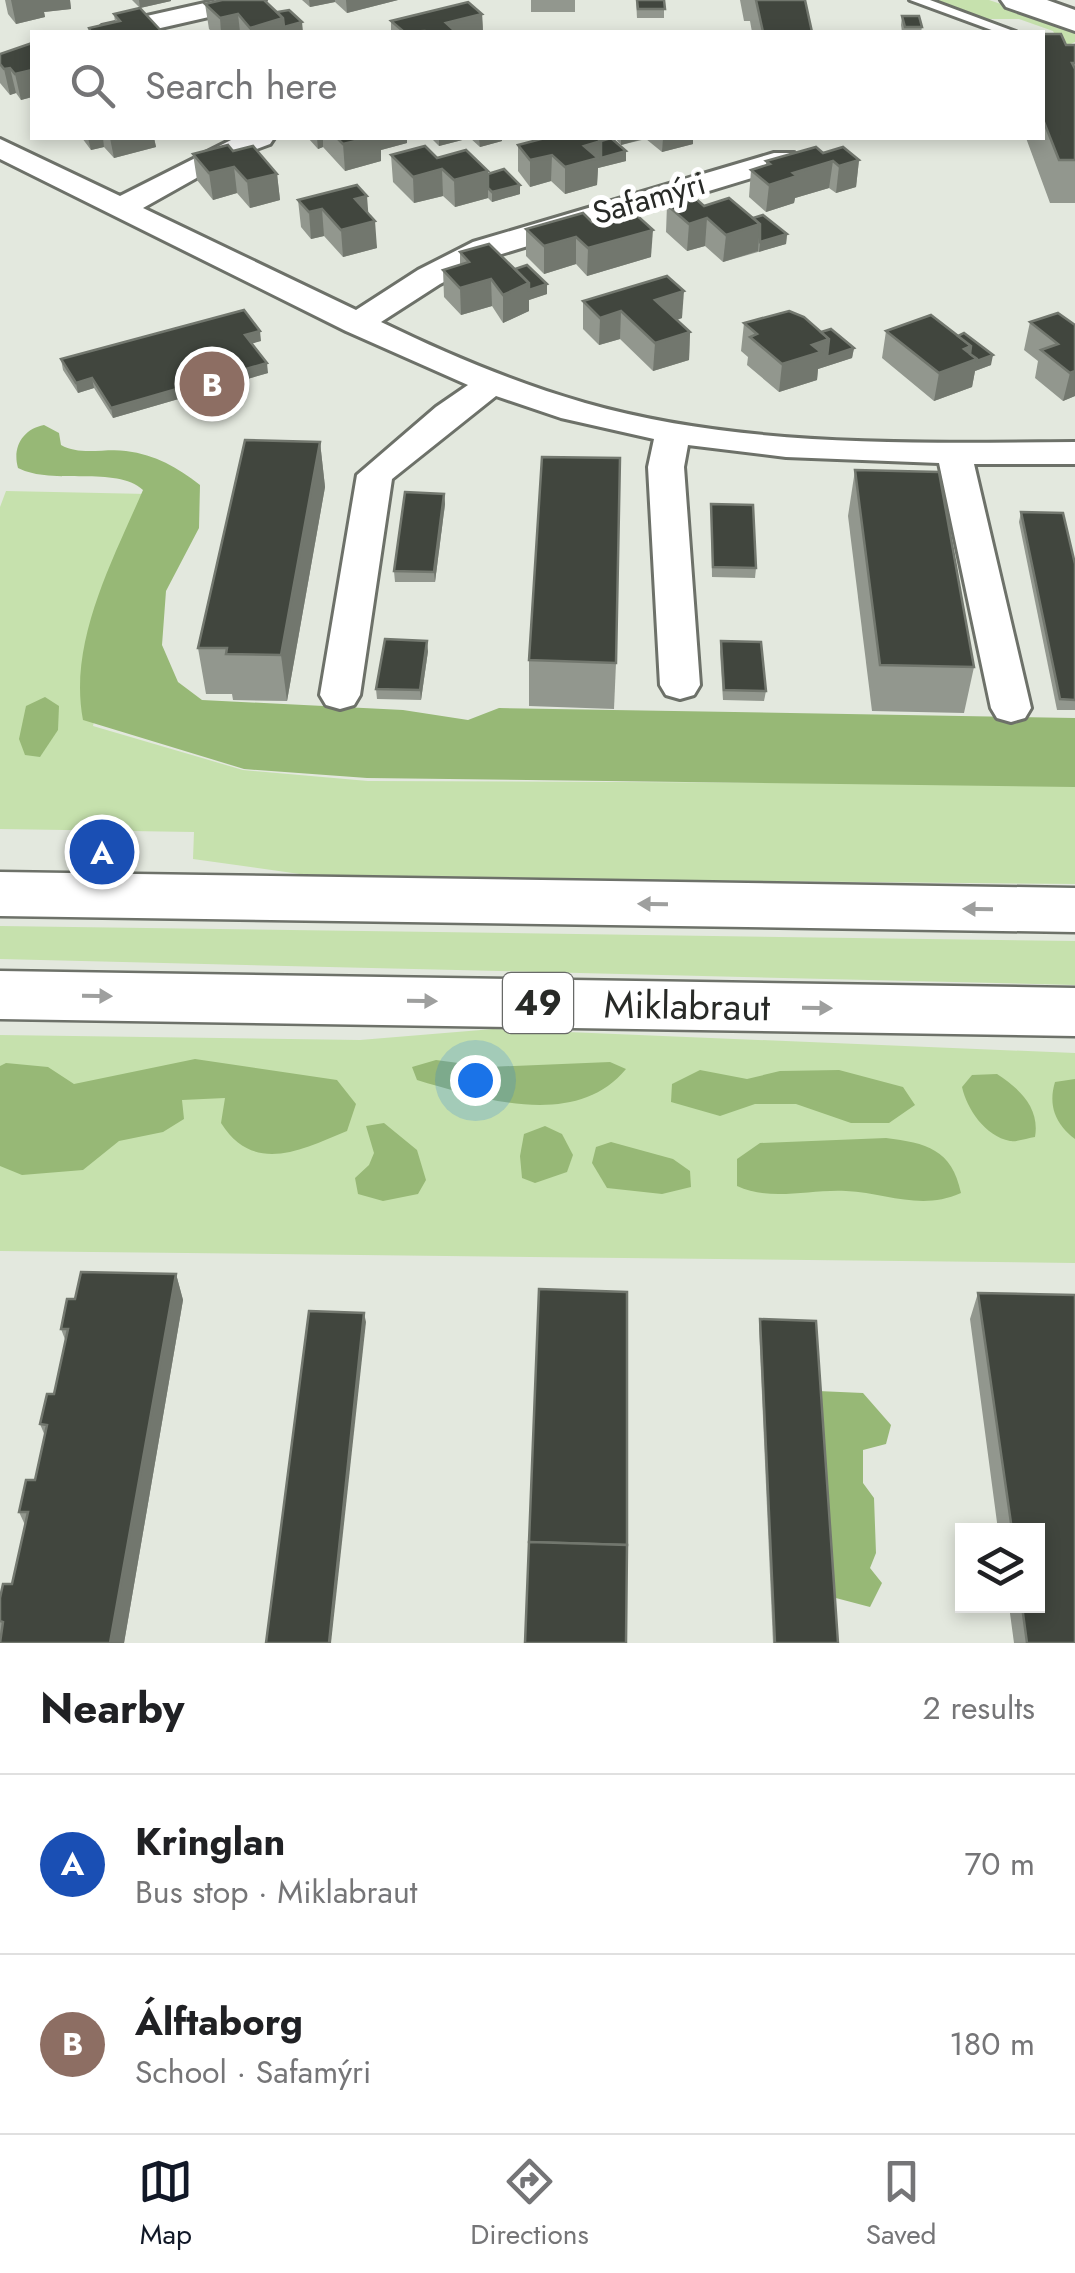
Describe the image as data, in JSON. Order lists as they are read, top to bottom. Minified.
{"streets":{"highway":["49","Miklabraut"],"street":["Safamýri"]},"page":{"search":"Search here","pins":["B","A"],"heading":["Nearby","2 results"],"list":[{"mark":"A","name":"Kringlan","note":"Bus stop · Miklabraut","value":"70 m"},{"mark":"B","name":"Álftaborg","note":"School · Safamýri","value":"180 m"}],"nav":["Map","Directions","Saved"]}}
